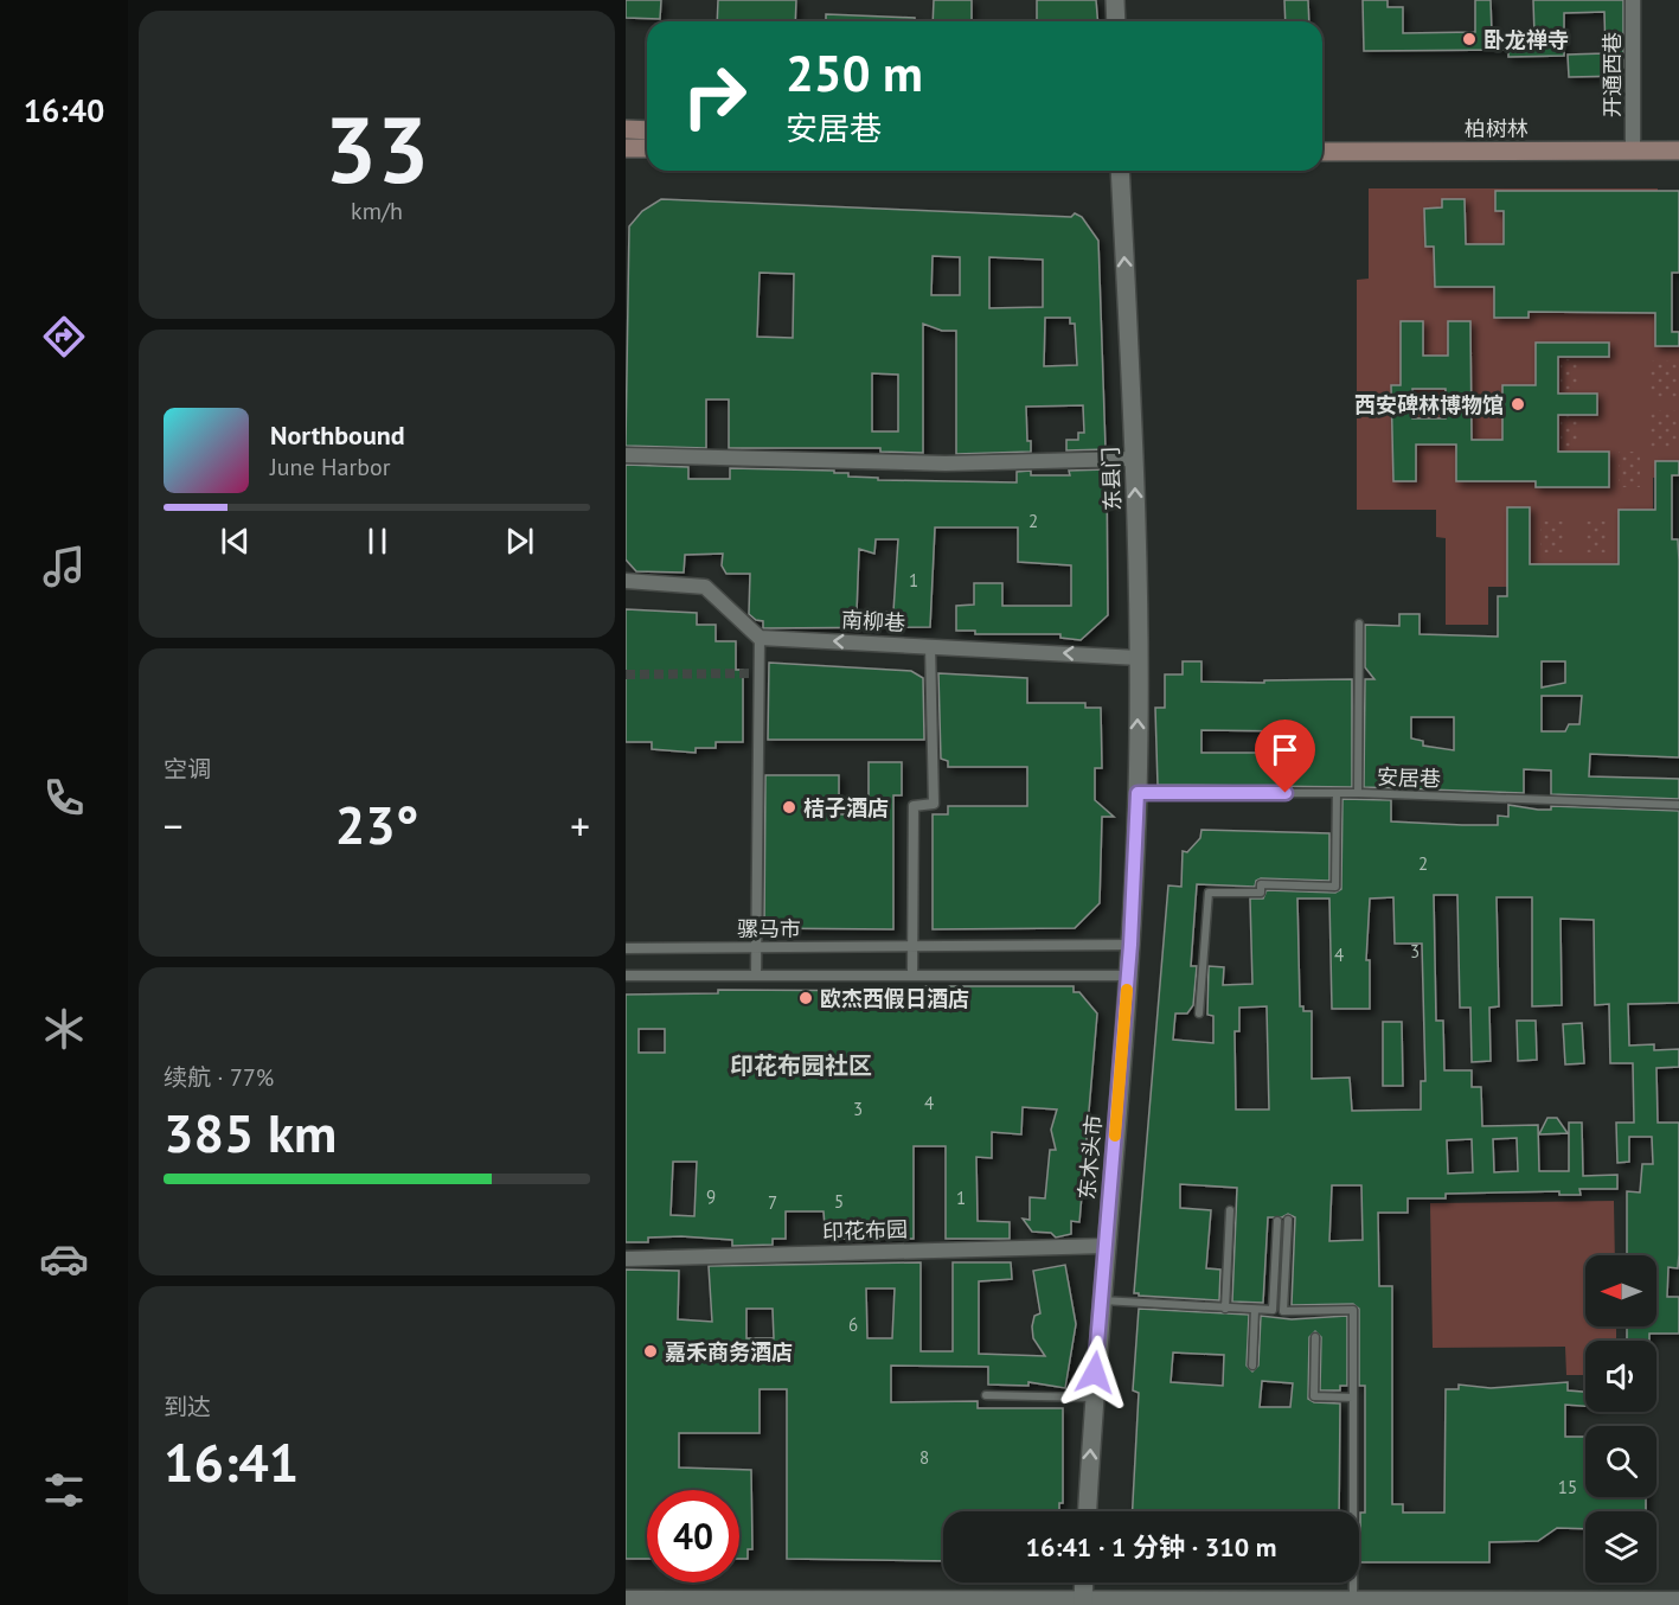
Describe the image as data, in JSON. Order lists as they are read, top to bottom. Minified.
{"streets":{"main road":["柏树林"],"street":["开通西巷","东县门","南柳巷","骡马市","东木头市","印花布园"],"lane":["安居巷"]},"crossings":[["开通西巷","柏树林"],["东县门","南柳巷"],["东县门","安居巷"],["东县门","东木头市"],["安居巷","东木头市"],["骡马市","东木头市"],["东木头市","印花布园"]],"one_way":["东县门","南柳巷"],"districts":["印花布园社区"],"places":["卧龙禅寺","西安碑林博物馆","桔子酒店","欧杰西假日酒店","嘉禾商务酒店"],"house_numbers":["2","1","2","3","4","4","3","9","1","5","7","6","8","15"],"north":"left","page":{"tabs":"16:40","tile":[["33","km/h"],"空调",["续航 · 77%","385 km"],["到达","16:41"]],"turn":["250 m","安居巷"],"song":["Northbound","June Harbor"],"heat":["−","23°","+"],"limit":"40","trip":"16:41 · 1 分钟 · 310 m"}}
